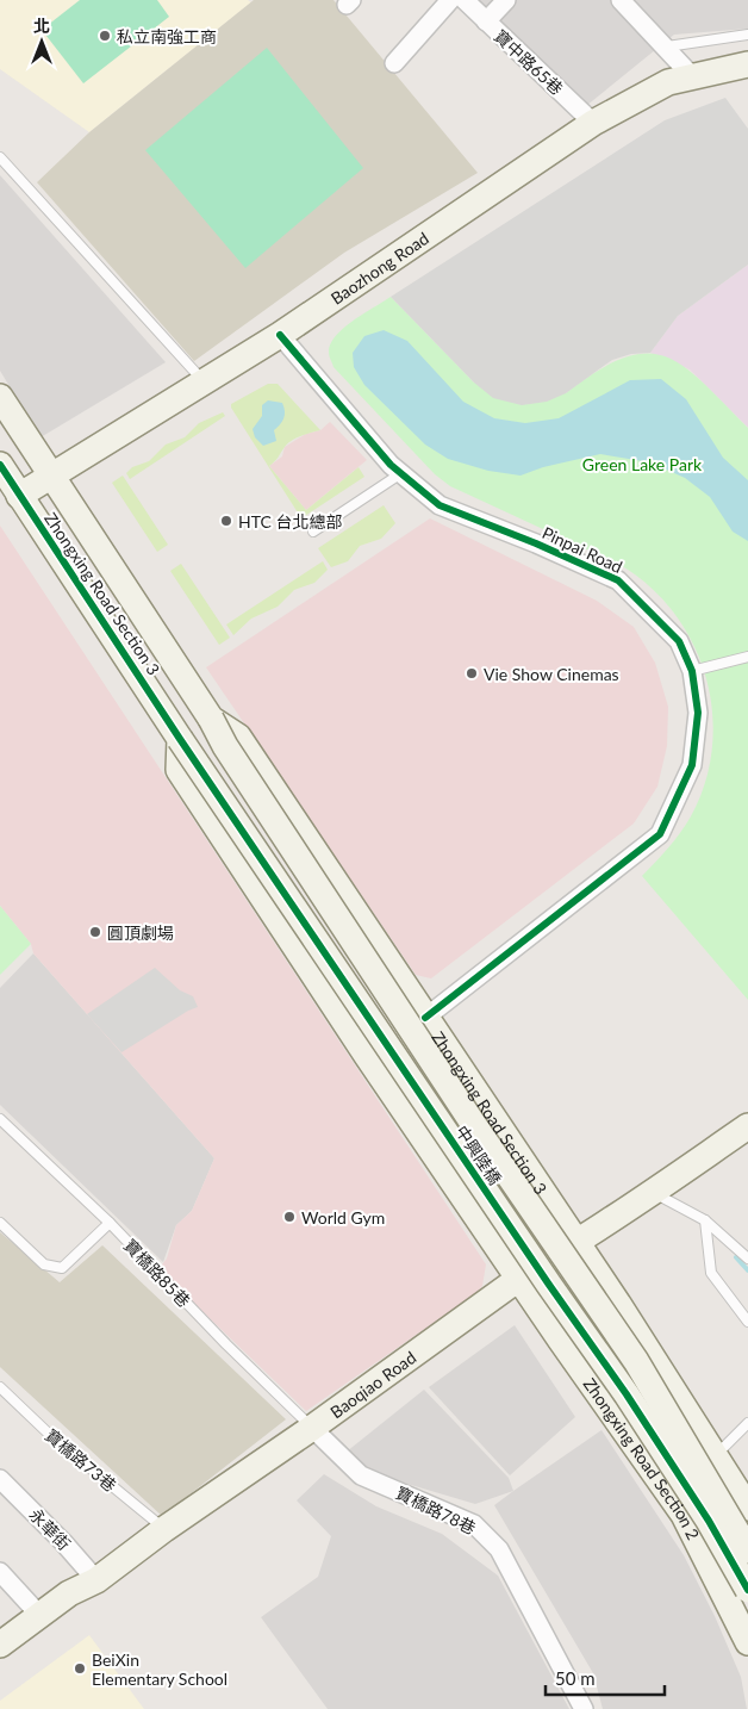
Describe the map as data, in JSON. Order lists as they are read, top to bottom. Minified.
{"streets":{"street":["寶中路65巷","Baozhong Road","Pinpai Road","Zhongxing Road Section 3","中興陸橋","Baoqiao Road","Zhongxing Road Section 2","寶橋路78巷","永華街"],"lane":["寶橋路85巷","寶橋路73巷"]},"crossings":[["寶中路65巷","Baozhong Road"],["Baozhong Road","Pinpai Road"],["Baozhong Road","Zhongxing Road Section 3"],["Pinpai Road","Zhongxing Road Section 3"],["Zhongxing Road Section 3","中興陸橋"],["Zhongxing Road Section 3","Baoqiao Road"],["寶橋路85巷","Baoqiao Road"],["寶橋路85巷","寶橋路78巷"],["Baoqiao Road","Zhongxing Road Section 2"],["Baoqiao Road","寶橋路73巷"],["Baoqiao Road","寶橋路78巷"],["Baoqiao Road","永華街"]],"parks":["Green Lake Park"],"places":["私立南強工商","HTC 台北總部","Vie Show Cinemas","圓頂劇場","World Gym","BeiXin Elementary School"],"scale_bar":"50 m","north":"top"}
